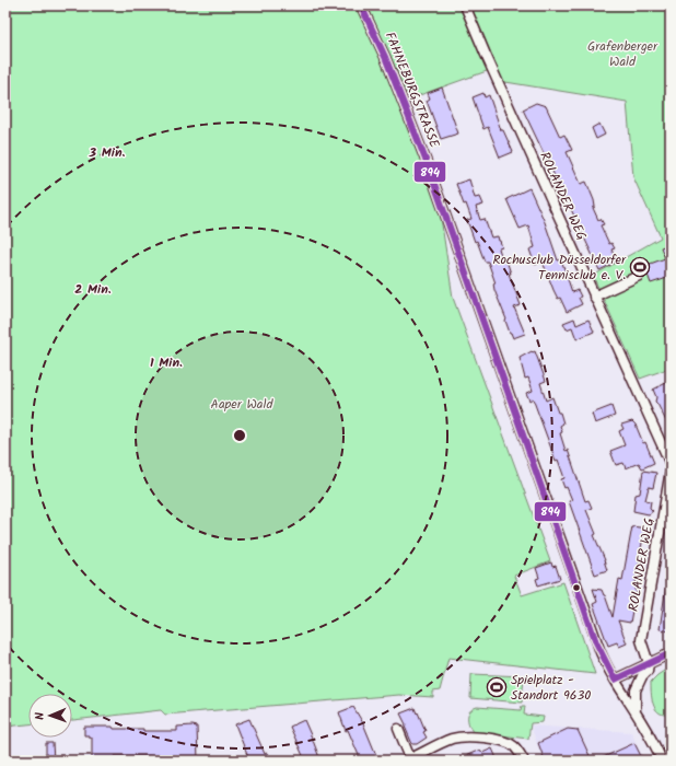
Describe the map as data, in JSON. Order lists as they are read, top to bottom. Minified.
{"streets":{"street":["FAHNEBURGSTRASSE","ROLANDER WEG"]},"parks":["Grafenberger Wald","Aaper Wald"],"places":{"sports":["Rochusclub Düsseldorfer Tennisclub e. V.","Spielplatz - Standort 9630"]},"lines":["transit line 894"],"north":"left","rings":["3 Min.","2 Min.","1 Min."]}
